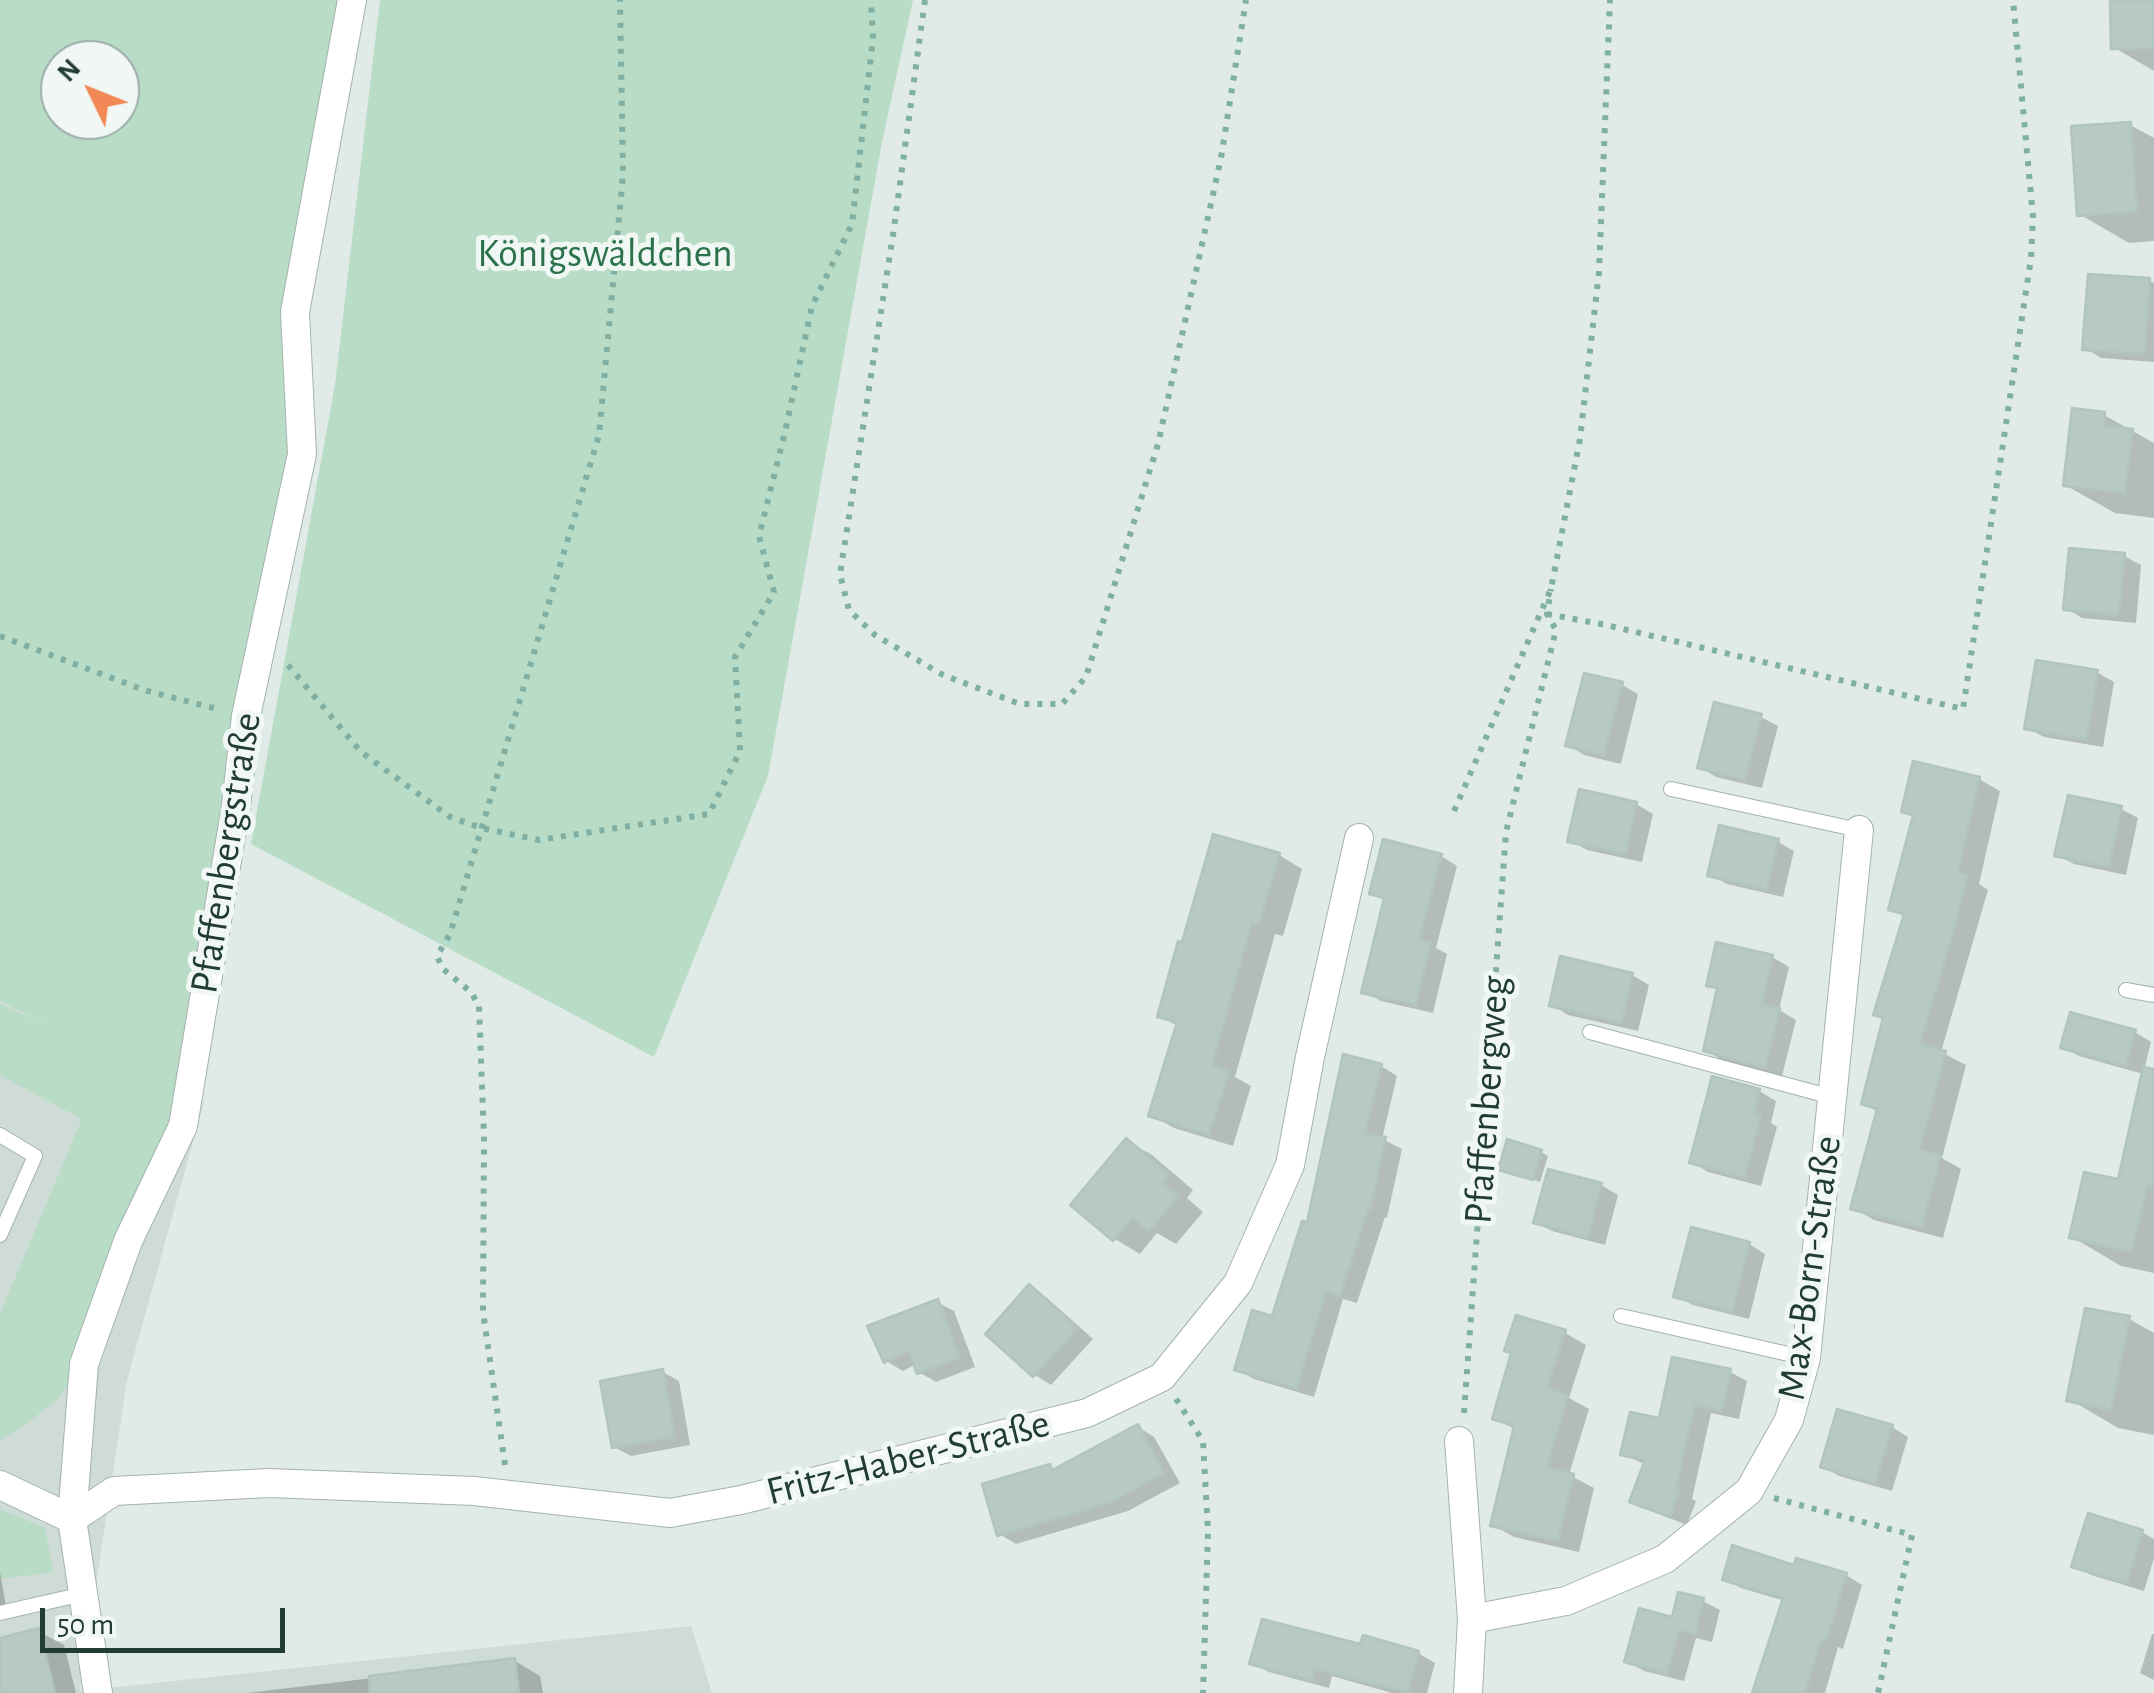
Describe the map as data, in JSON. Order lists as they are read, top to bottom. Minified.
{"streets":{"street":["Pfaffenbergstraße","Max-Born-Straße","Fritz-Haber-Straße"],"path":["Pfaffenbergweg"]},"crossings":[["Pfaffenbergstraße","Fritz-Haber-Straße"]],"parks":["Königswäldchen"],"scale_bar":"50 m","north":"top left"}
